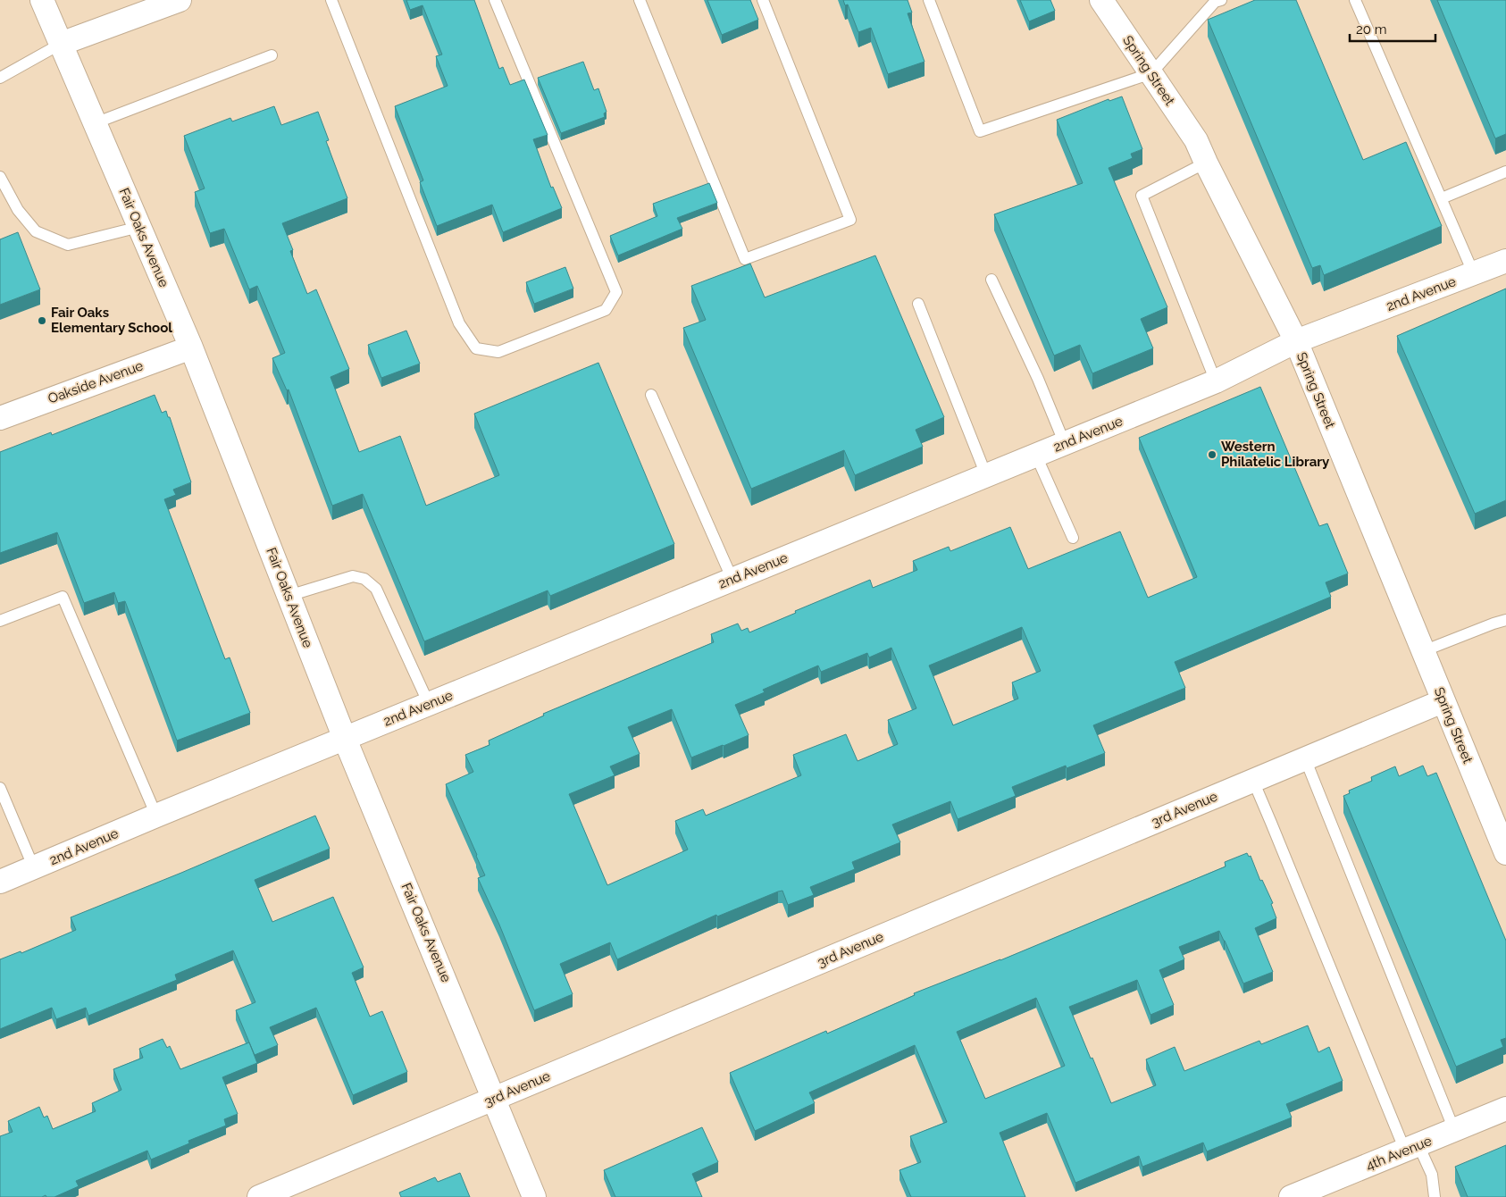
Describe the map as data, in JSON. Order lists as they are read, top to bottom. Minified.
{"streets":{"street":["Spring Street","Fair Oaks Avenue","2nd Avenue","Oakside Avenue","3rd Avenue","4th Avenue"]},"crossings":[["Spring Street","2nd Avenue"],["Spring Street","3rd Avenue"],["Fair Oaks Avenue","2nd Avenue"],["Fair Oaks Avenue","Oakside Avenue"],["Fair Oaks Avenue","3rd Avenue"]],"places":["Fair Oaks Elementary School","Western Philatelic Library"],"scale_bar":"20 m"}
